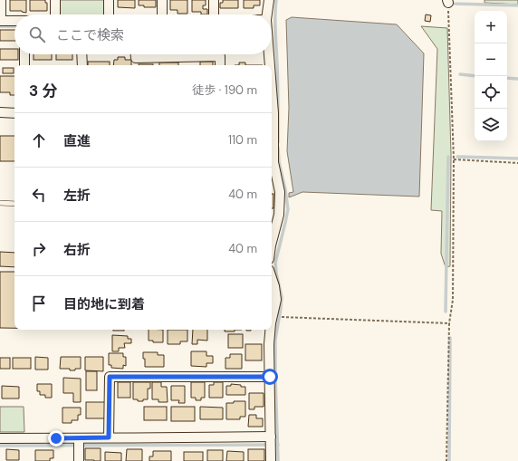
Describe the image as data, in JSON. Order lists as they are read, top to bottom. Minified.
{"page":{"map_buttons":["+","−"],"search":"ここで検索","heading":["3 分","徒歩 · 190 m"],"list":[["直進","110 m"],["左折","40 m"],["右折","40 m"],"目的地に到着"]}}
